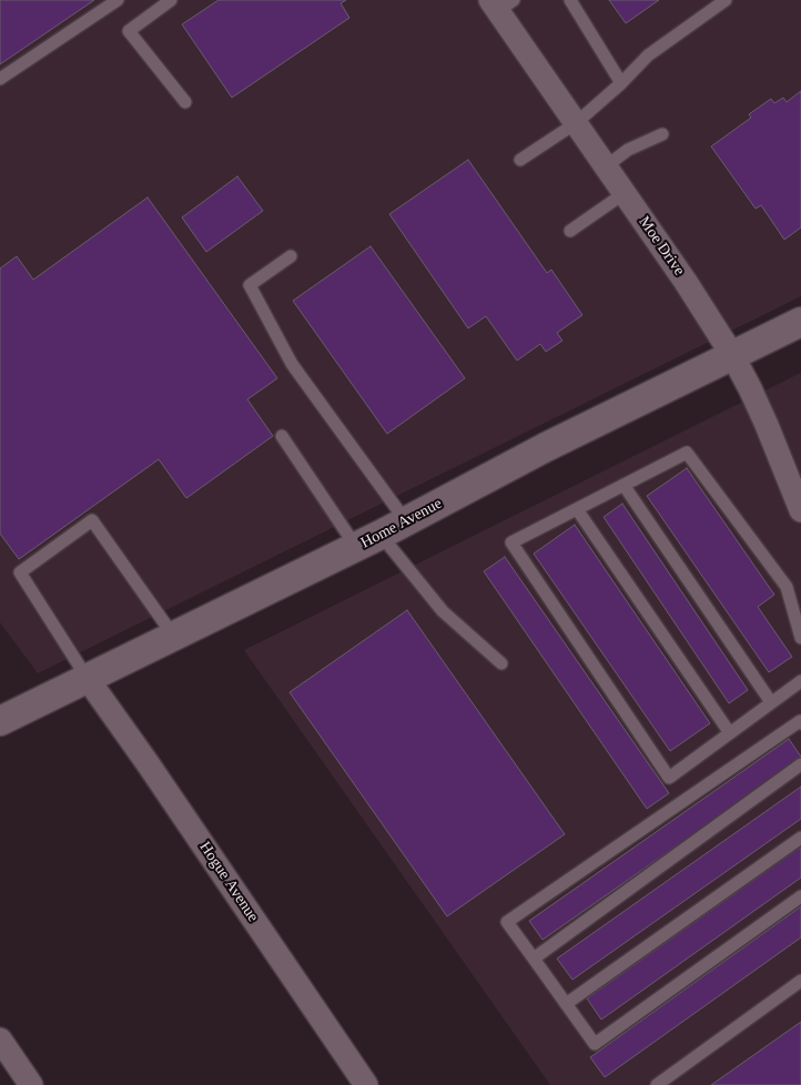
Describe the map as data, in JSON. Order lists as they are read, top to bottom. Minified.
{"streets":{"street":["Moe Drive","Home Avenue","Hogue Avenue"]},"crossings":[["Moe Drive","Home Avenue"],["Home Avenue","Hogue Avenue"]]}
